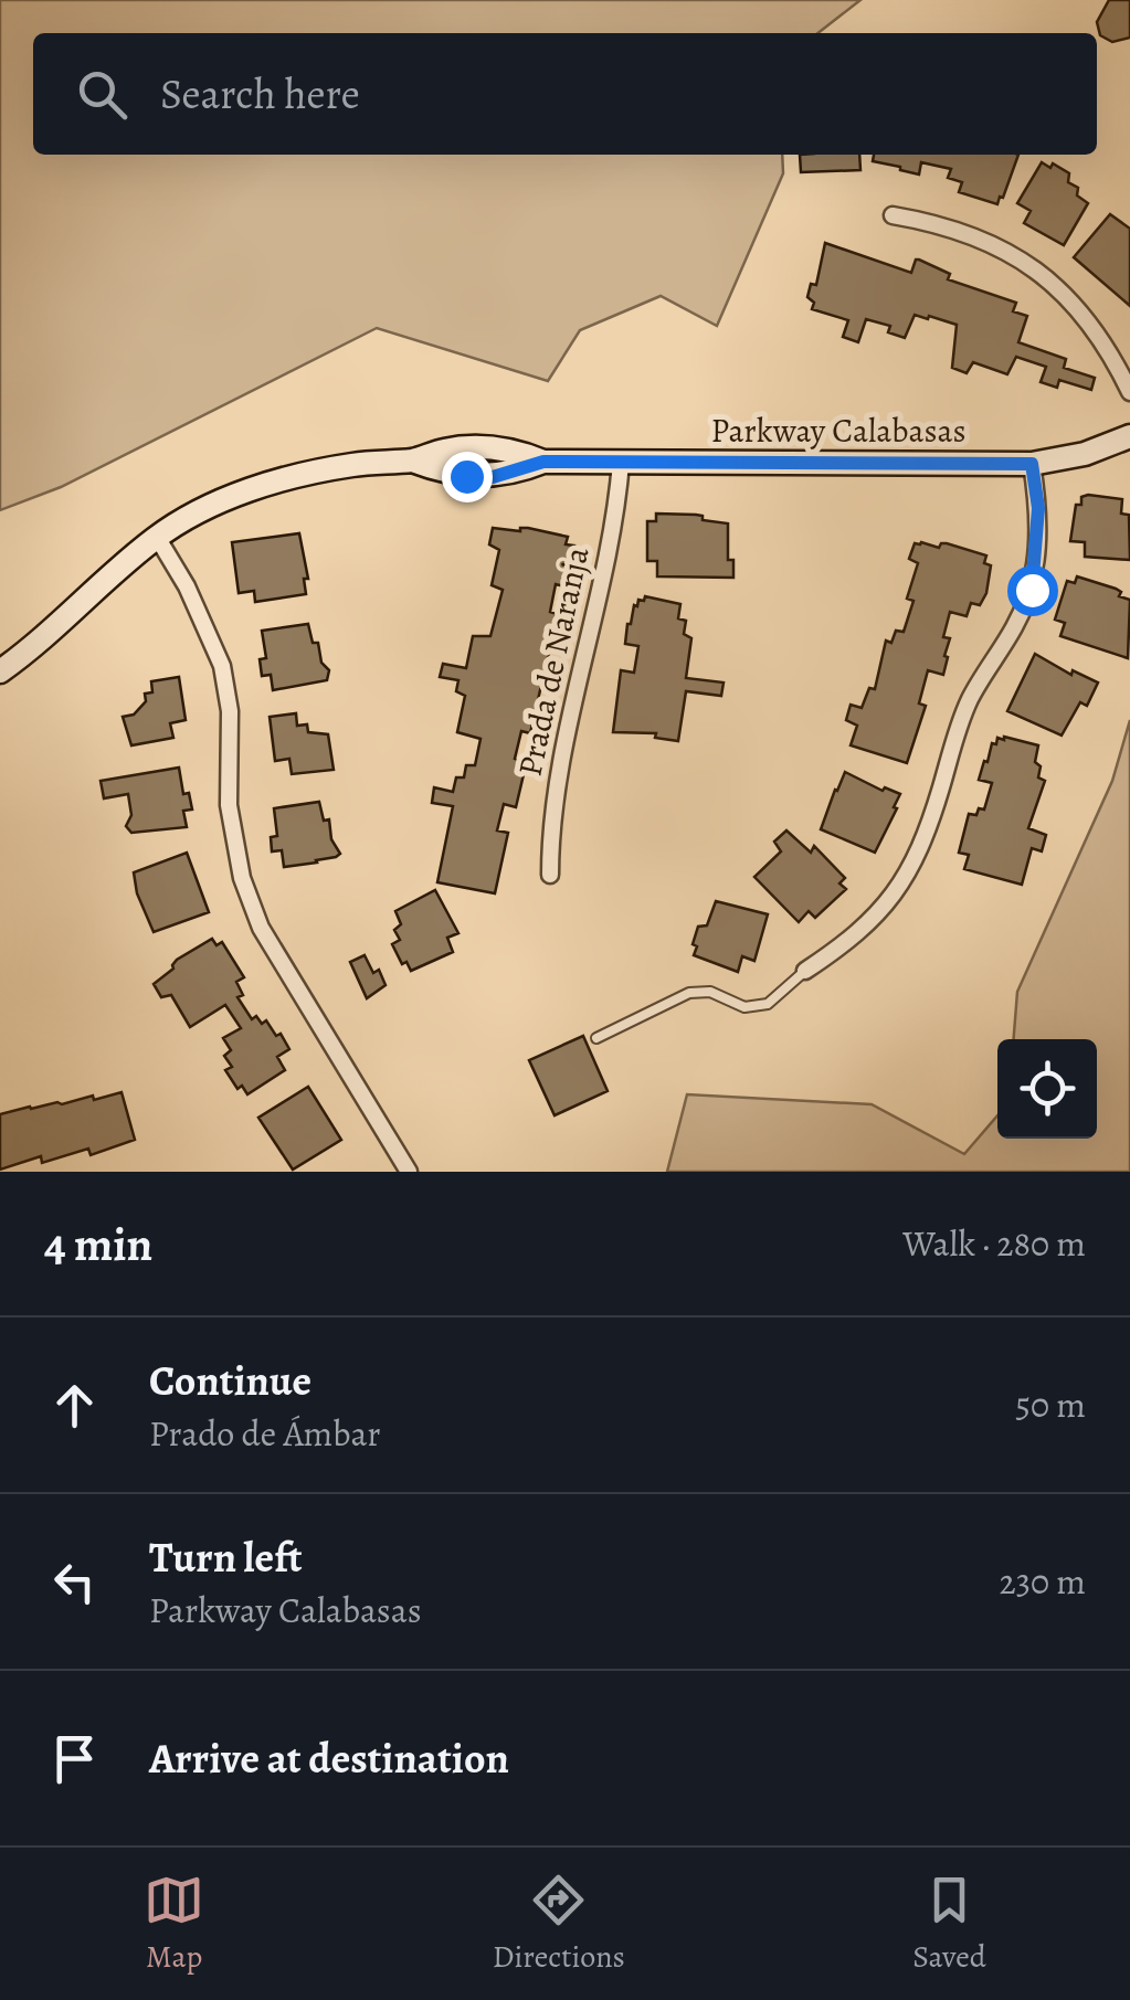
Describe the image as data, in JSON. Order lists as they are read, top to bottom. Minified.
{"streets":{"street":["Parkway Calabasas","Prada de Naranja"]},"crossings":[["Parkway Calabasas","Prada de Naranja"]],"page":{"search":"Search here","heading":["4 min","Walk · 280 m"],"list":[["Continue","Prado de Ámbar","50 m"],["Turn left","Parkway Calabasas","230 m"],"Arrive at destination"],"nav":["Map","Directions","Saved"]}}
